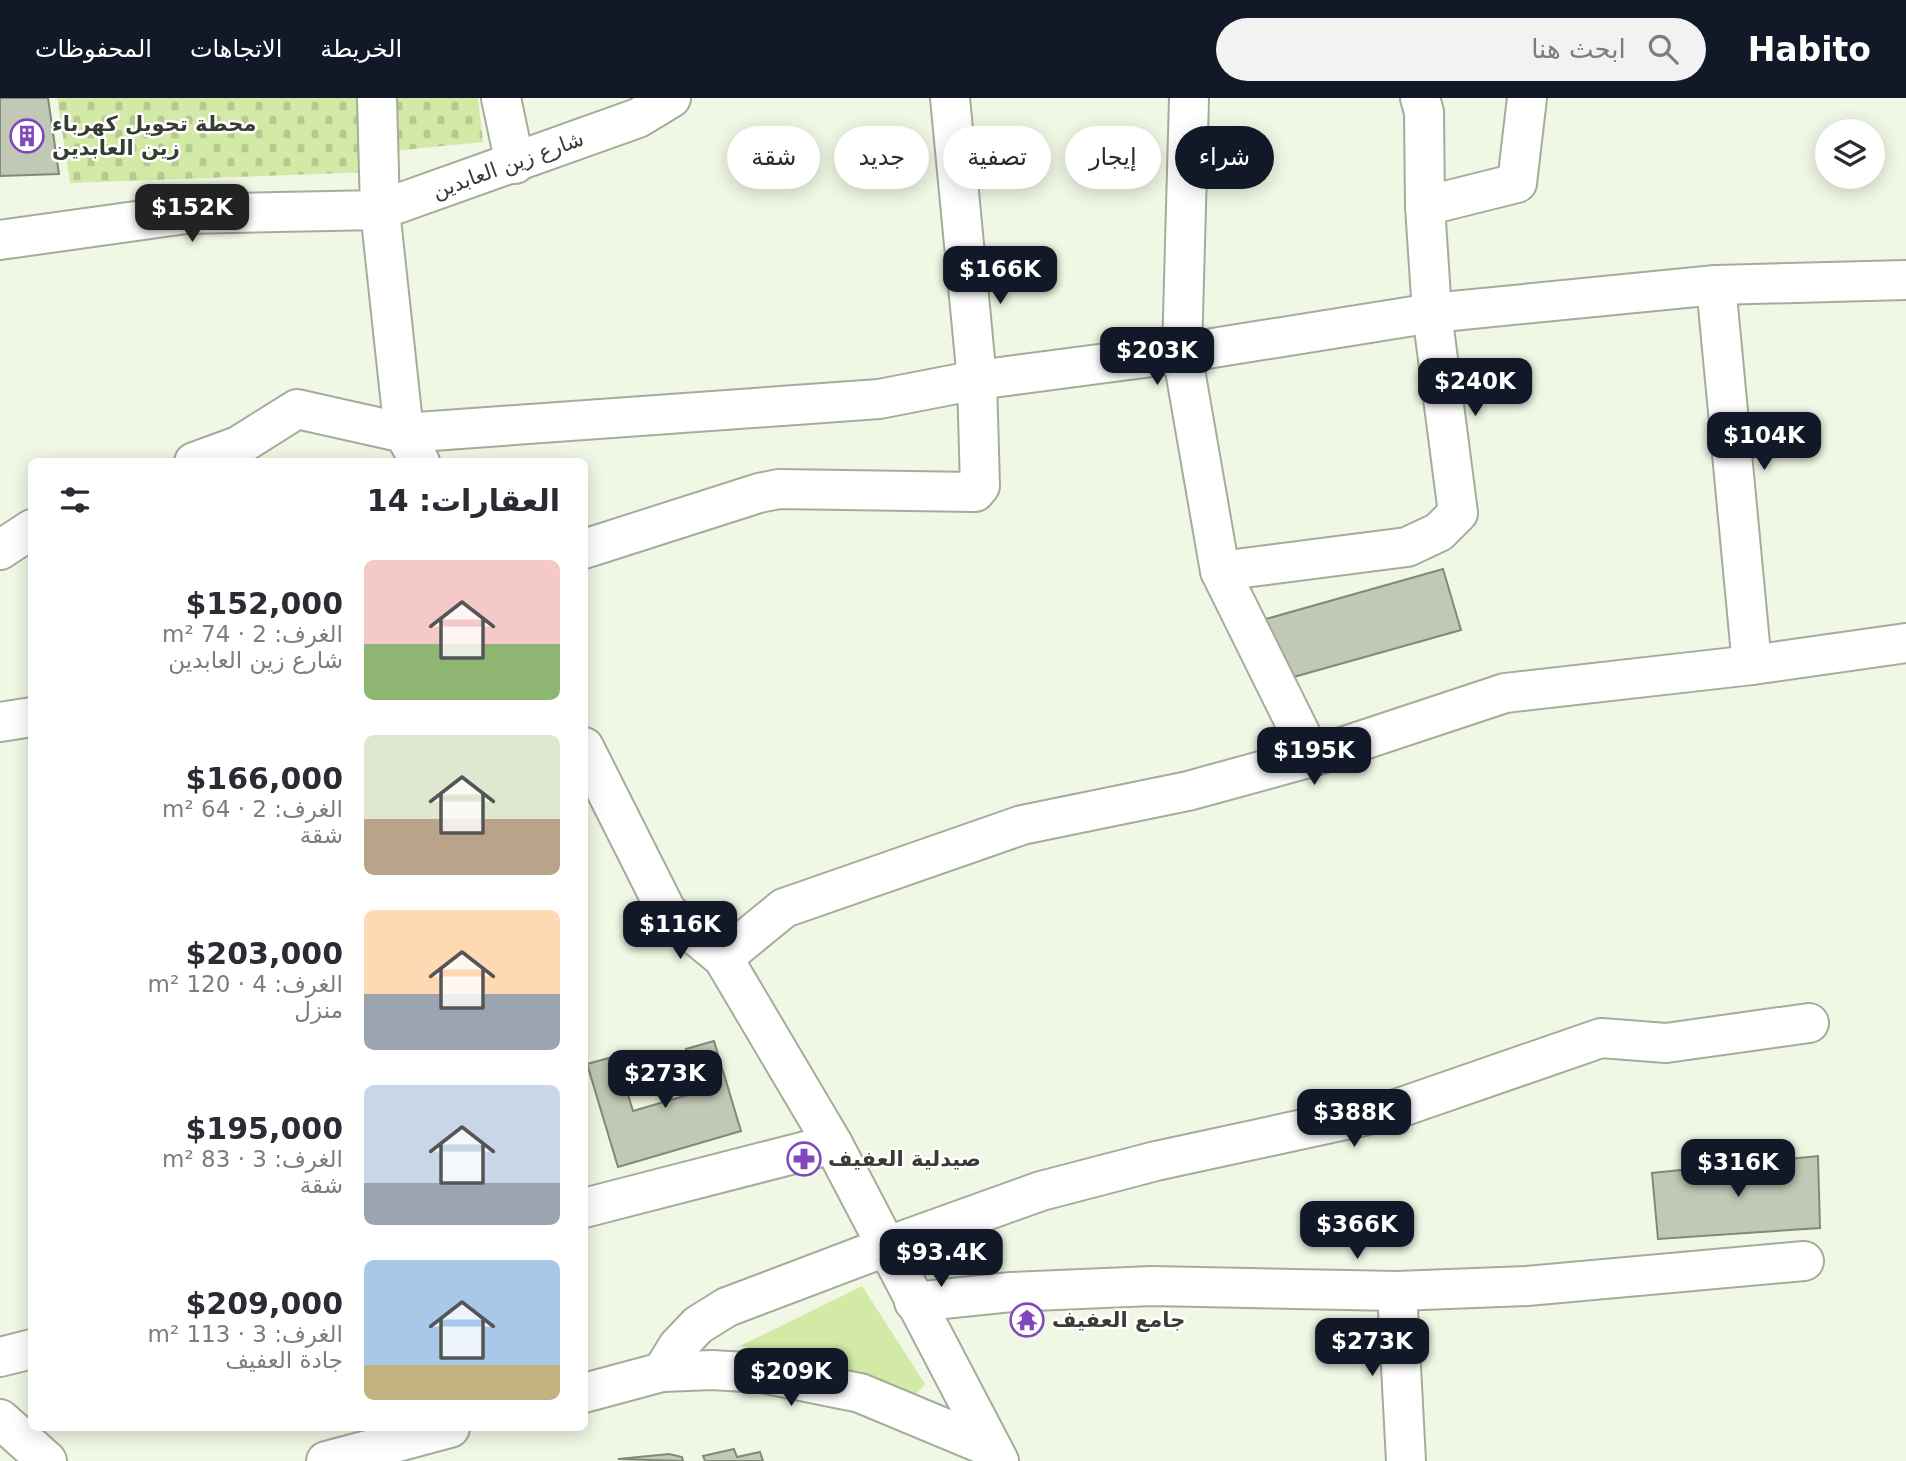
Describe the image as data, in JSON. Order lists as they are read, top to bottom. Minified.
{"streets":{"street":["شارع زين العابدين"]},"places":{"building":["محطة تحويل كهرباء زين العابدين"],"pharmacy":["صيدلية العفيف"],"temple":["جامع العفيف"]},"page":{"header":"Habito","search":"ابحث هنا","nav":["الخريطة","الاتجاهات","المحفوظات"],"chip":["شراء","إيجار","تصفية","جديد","شقة"],"price":["$152K","$166K","$203K","$240K","$104K","$195K","$116K","$273K","$388K","$316K","$366K","$93.4K","$273K","$209K"],"heading":"العقارات: 14","list":[{"name":"$152,000","note":"الغرف: 2 · 74 m² · شارع زين العابدين"},{"name":"$166,000","note":"الغرف: 2 · 64 m² · شقة"},{"name":"$203,000","note":"الغرف: 4 · 120 m² · منزل"},{"name":"$195,000","note":"الغرف: 3 · 83 m² · شقة"},{"name":"$209,000","note":"الغرف: 3 · 113 m² · جادة العفيف"}]}}
